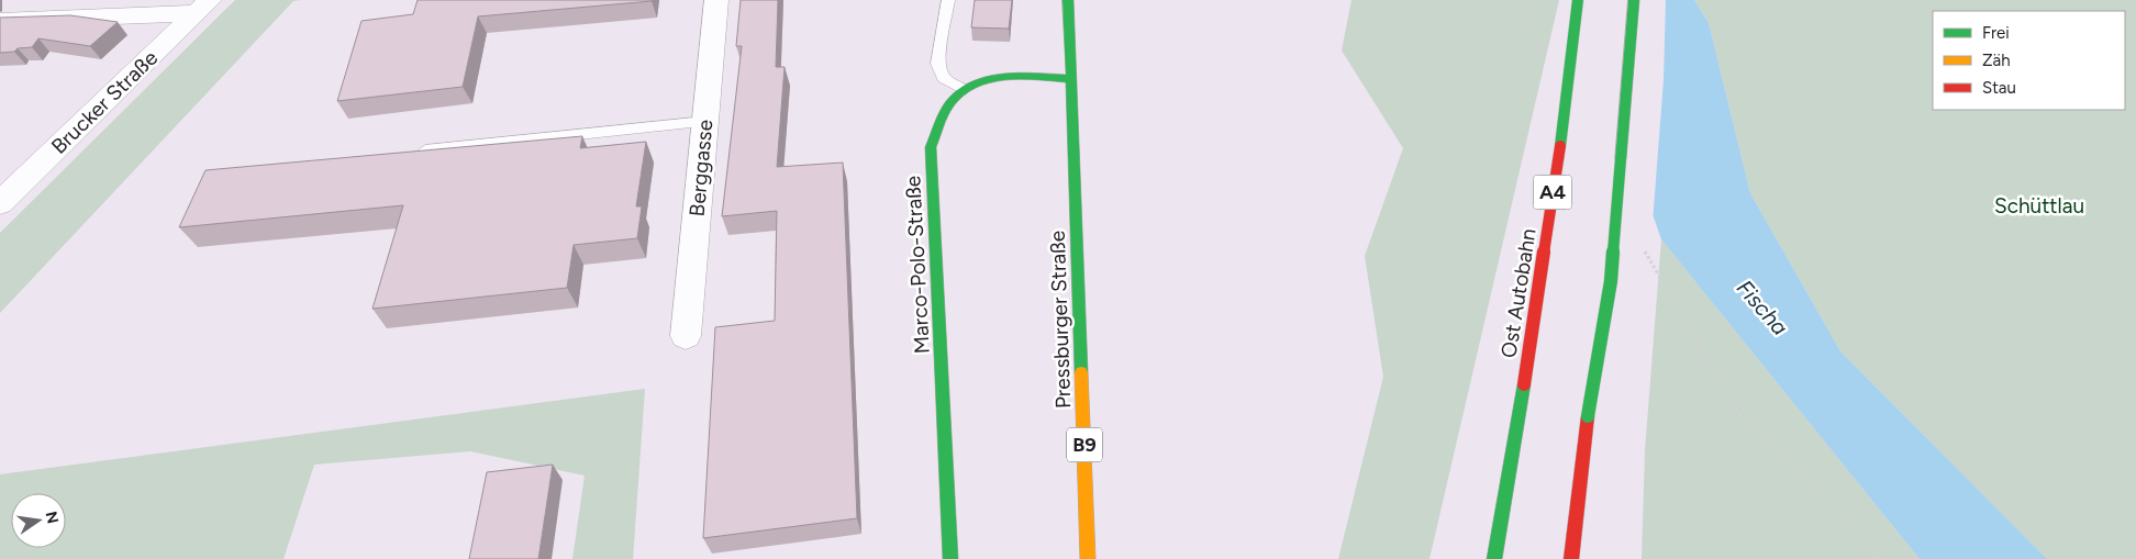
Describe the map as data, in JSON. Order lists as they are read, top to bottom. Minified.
{"streets":{"main road":["A4","Marco-Polo-Straße","Ost Autobahn","Pressburger Straße","B9"],"street":["Brucker Straße","Berggasse"]},"crossings":[["Marco-Polo-Straße","Pressburger Straße"],["Marco-Polo-Straße","B9"],["Pressburger Straße","B9"]],"water":["Fischa"],"parks":["Schüttlau"],"legend":["Frei","Zäh","Stau"],"north":"right"}
